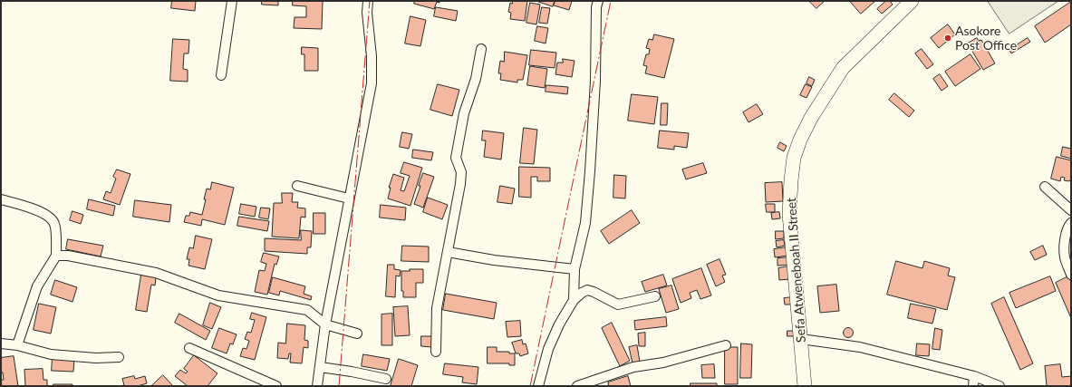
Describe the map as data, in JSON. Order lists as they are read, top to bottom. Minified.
{"streets":{"main road":["Sefa Atweneboah II Street"]},"places":["Asokore Post Office"]}
